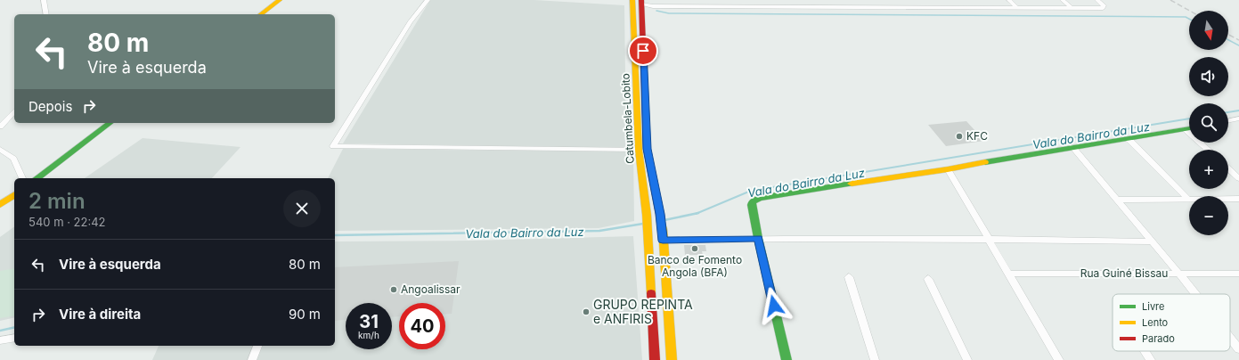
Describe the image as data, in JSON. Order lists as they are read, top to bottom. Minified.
{"streets":{"main road":["Catumbela-Lobito"],"street":["Rua Guiné Bissau"]},"water":["Vala do Bairro da Luz"],"places":["KFC","Banco de Fomento Angola (BFA)","Angoalissar","GRUPO REPINTA e ANFIRIS"],"legend":["Livre","Lento","Parado"],"north":"bottom","page":{"map_buttons":["+","−"],"turn":["80 m","Vire à esquerda"],"then":"Depois","heading":["2 min","540 m · 22:42"],"list":[{"name":"Vire à esquerda","value":"80 m"},{"name":"Vire à direita","value":"90 m"}],"speed":"31 km/h","limit":"40"}}
